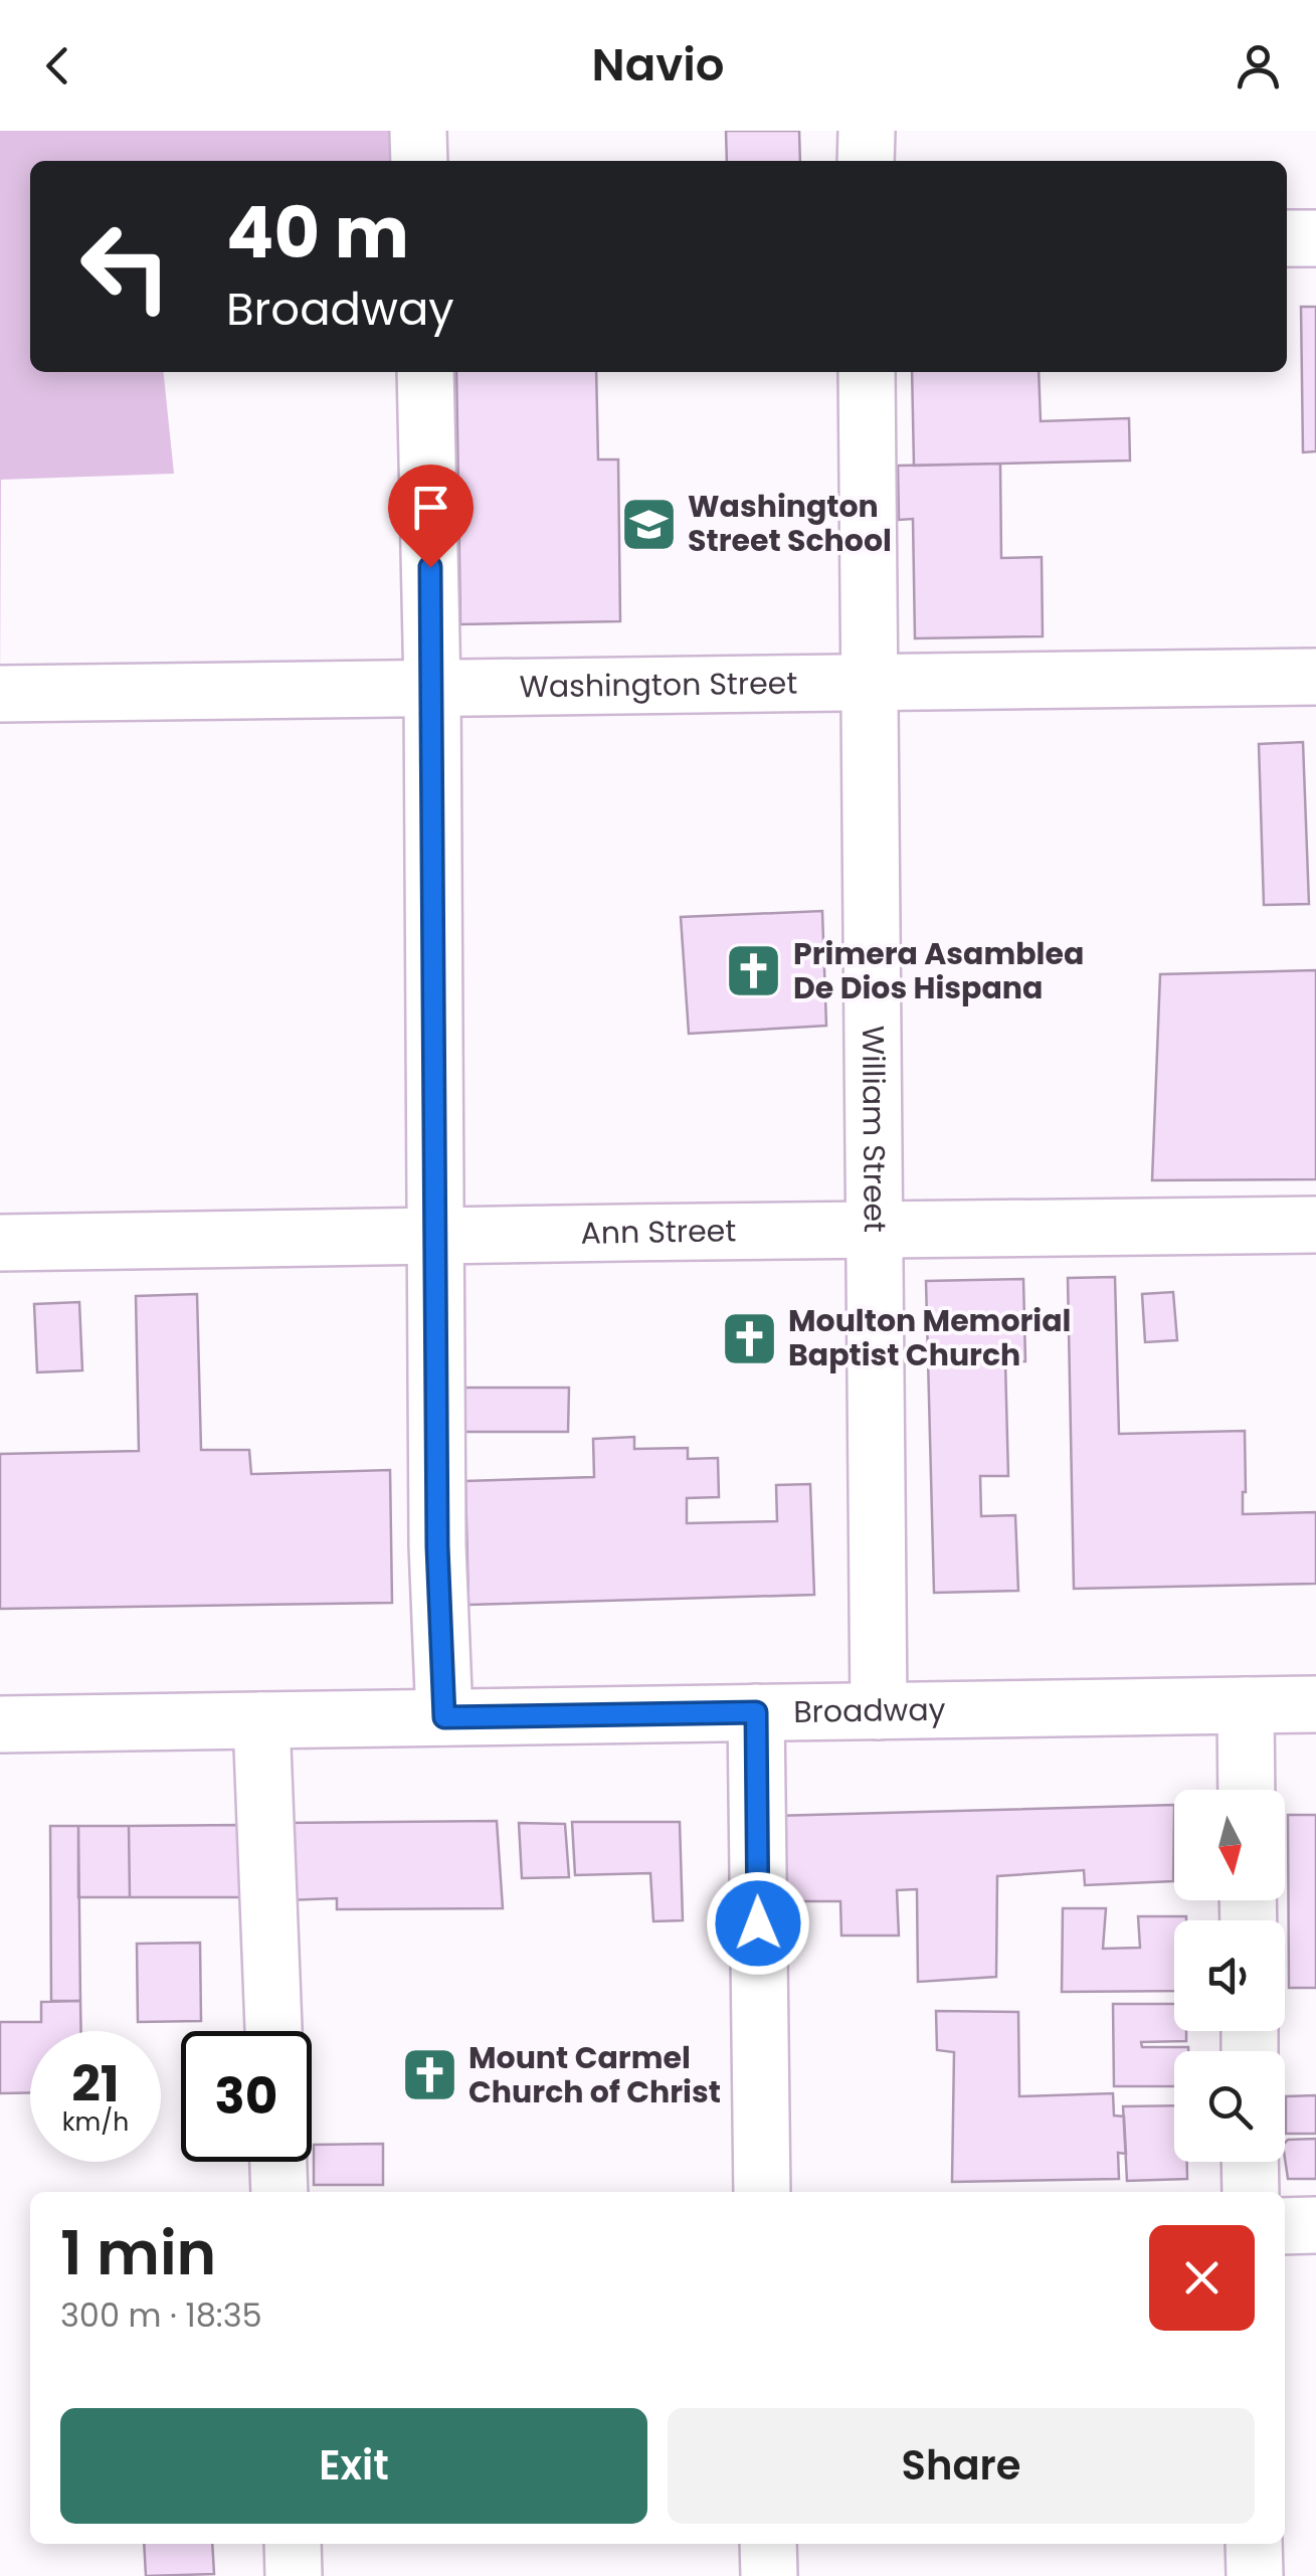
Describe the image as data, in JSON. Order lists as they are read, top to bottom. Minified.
{"streets":{"street":["Washington Street","William Street","Ann Street","Broadway"]},"crossings":[["Washington Street","William Street"],["William Street","Ann Street"],["William Street","Broadway"]],"places":{"school or university":["Washington Street School"],"church":["Primera Asamblea De Dios Hispana","Moulton Memorial Baptist Church","Mount Carmel Church of Christ"]},"north":"bottom","page":{"header":"Navio","turn":["40 m","Broadway"],"speed":"21 km/h","limit":"30","heading":["1 min","300 m · 18:35"],"buttons":["Exit","Share"]}}
